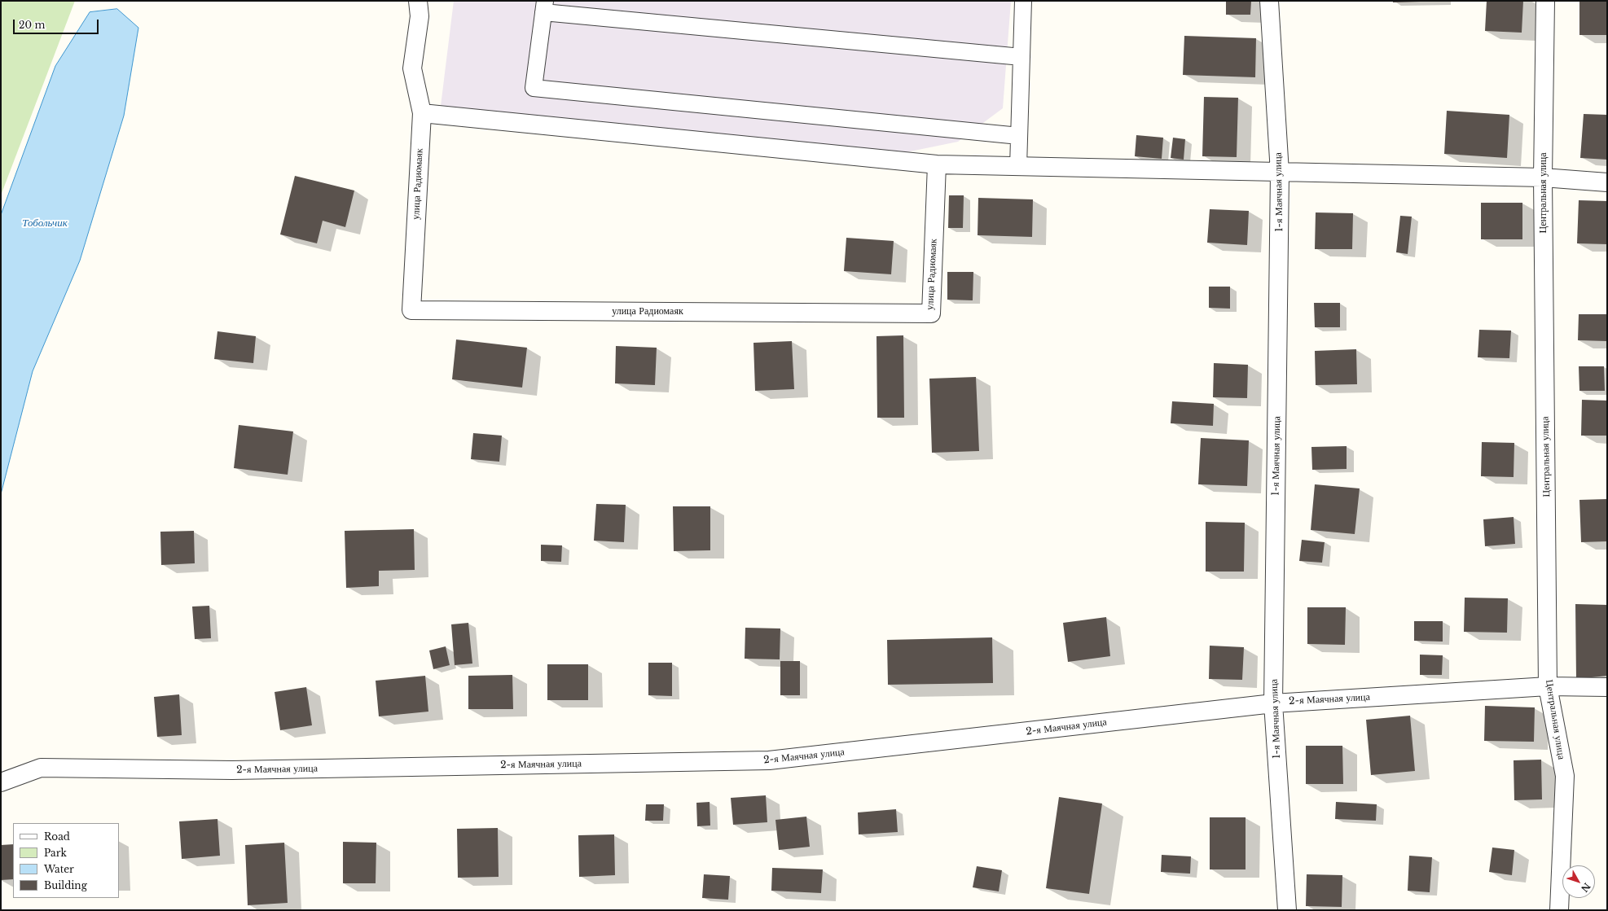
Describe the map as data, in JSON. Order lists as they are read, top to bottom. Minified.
{"streets":{"street":["улица Радиомаяк","1-я Маячная улица","Центральная улица","2-я Маячная улица"]},"crossings":[["1-я Маячная улица","2-я Маячная улица"],["Центральная улица","2-я Маячная улица"]],"water":["Тобольчик"],"legend":["Road","Park","Water","Building"],"scale_bar":"20 m","north":"bottom right"}
